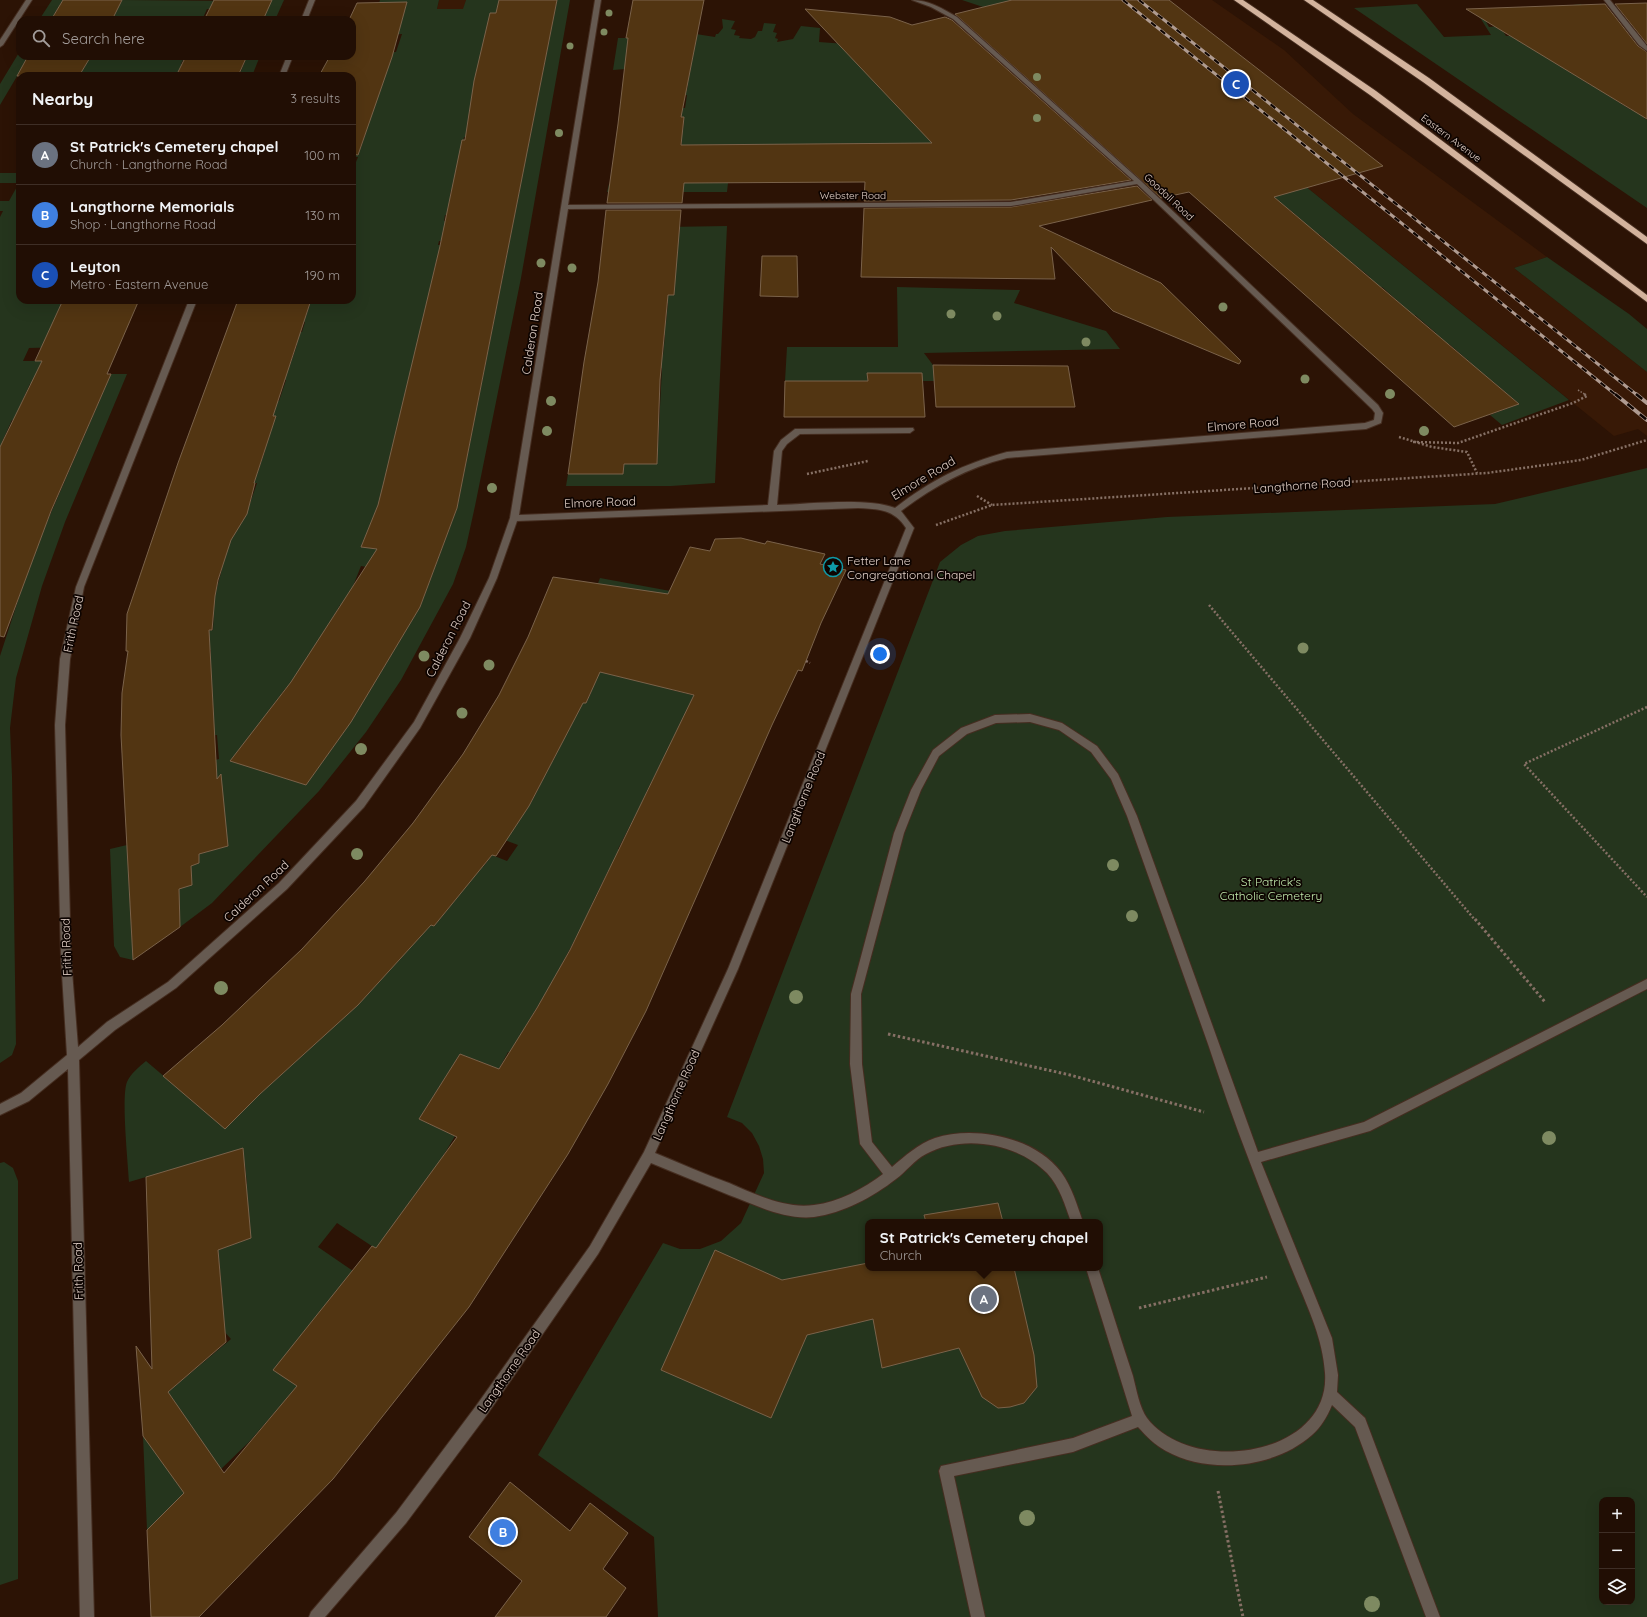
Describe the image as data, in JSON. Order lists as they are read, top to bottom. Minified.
{"streets":{"highway":["Eastern Avenue"],"street":["Webster Road","Goodall Road","Calderon Road","Elmore Road","Langthorne Road","Frith Road"]},"crossings":[["Webster Road","Goodall Road"],["Webster Road","Calderon Road"],["Goodall Road","Elmore Road"],["Calderon Road","Elmore Road"],["Calderon Road","Frith Road"],["Elmore Road","Langthorne Road"]],"parks":["St Patrick's Catholic Cemetery"],"places":{"place":["Fetter Lane Congregational Chapel"]},"page":{"search":"Search here","pins":["C","A","B"],"heading":["Nearby","3 results"],"list":[{"mark":"A","name":"St Patrick's Cemetery chapel","note":"Church · Langthorne Road","value":"100 m"},{"mark":"B","name":"Langthorne Memorials","note":"Shop · Langthorne Road","value":"130 m"},{"mark":"C","name":"Leyton","note":"Metro · Eastern Avenue","value":"190 m"}],"popup":["St Patrick's Cemetery chapel","Church"],"map_buttons":["+","−"]}}
